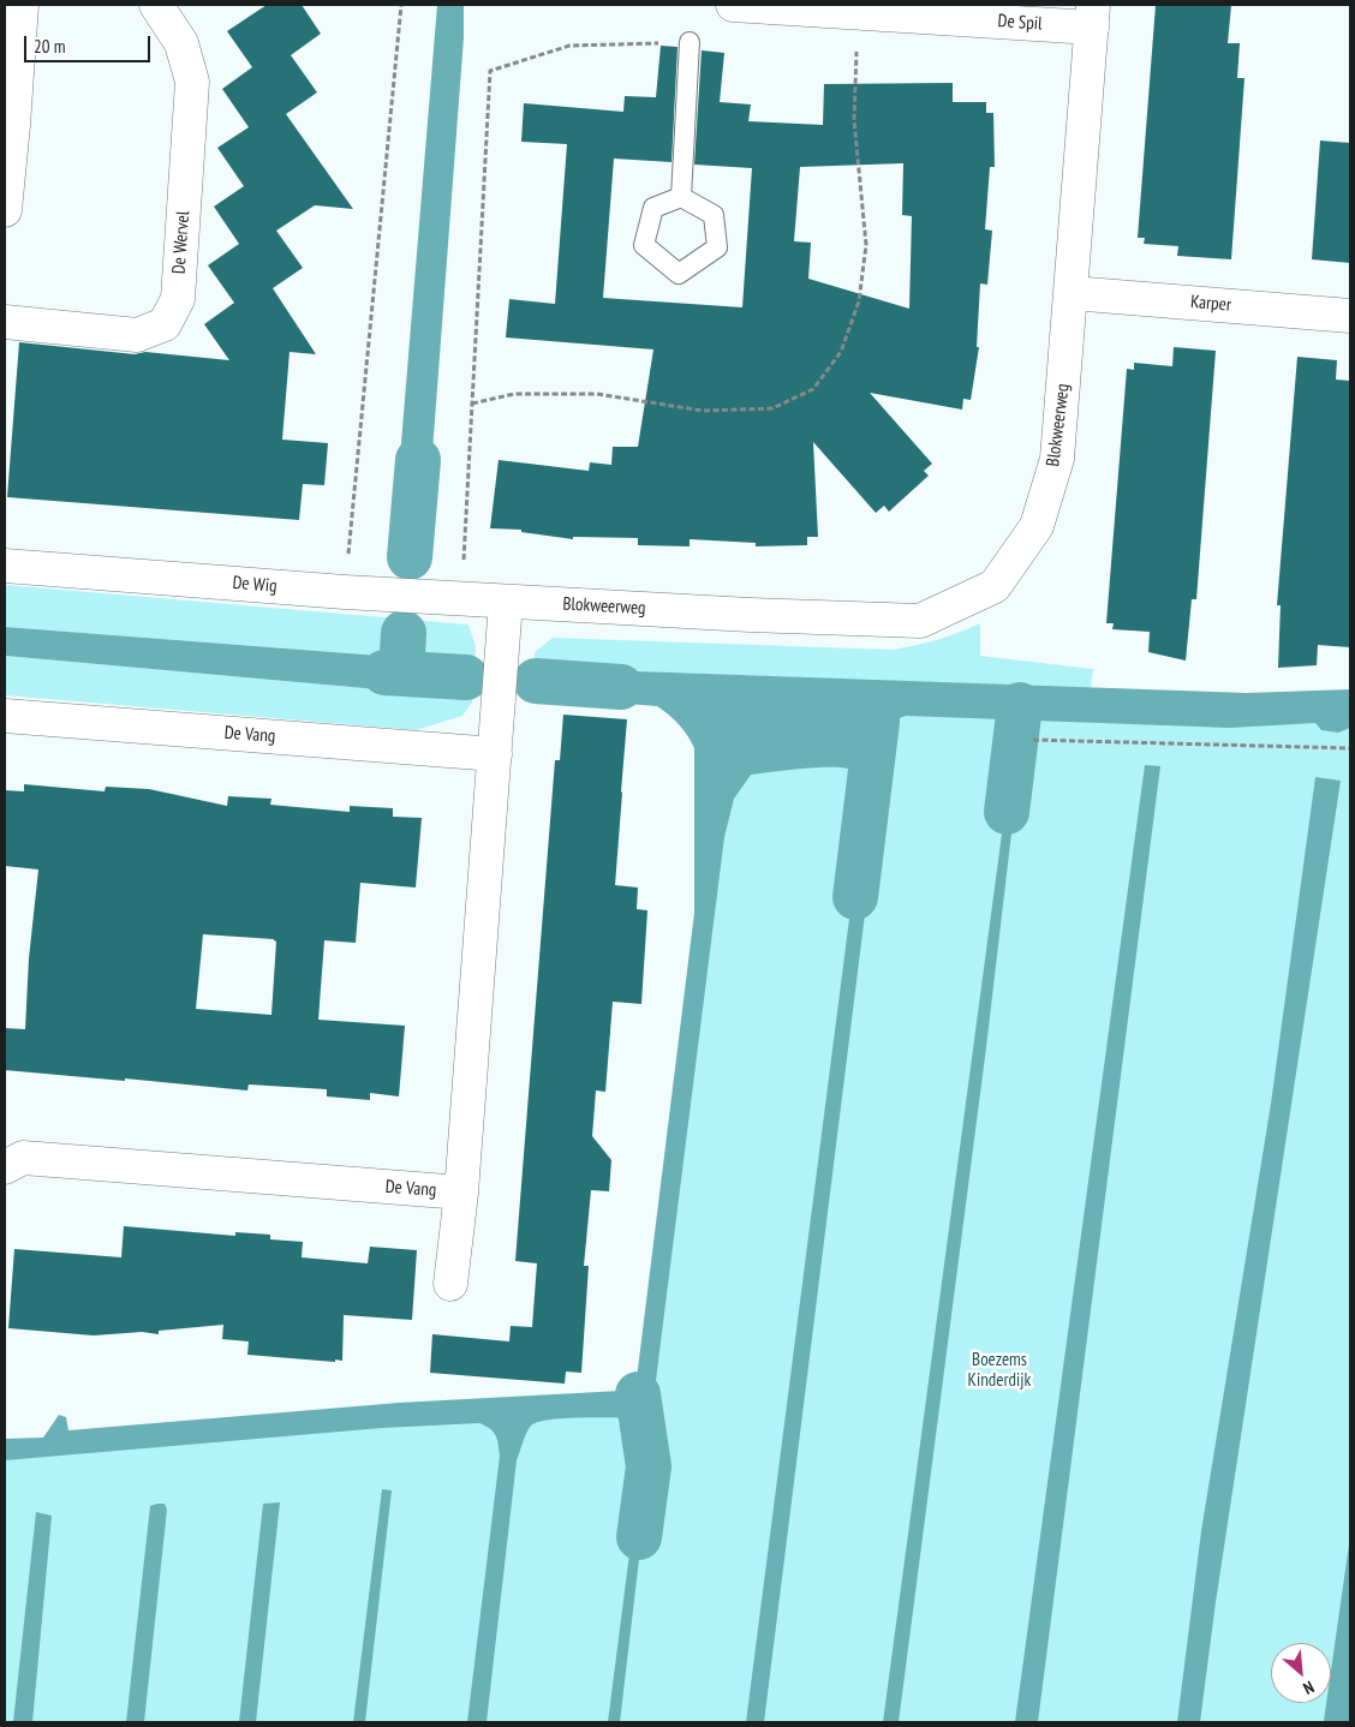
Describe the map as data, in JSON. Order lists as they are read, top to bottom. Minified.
{"streets":{"street":["De Spil","De Wervel","Karper","Blokweerweg","De Wig","De Vang"]},"crossings":[["De Spil","Blokweerweg"],["Karper","Blokweerweg"],["Blokweerweg","De Wig"],["Blokweerweg","De Vang"],["De Wig","De Vang"]],"parks":["Boezems Kinderdijk"],"scale_bar":"20 m","north":"bottom right"}
